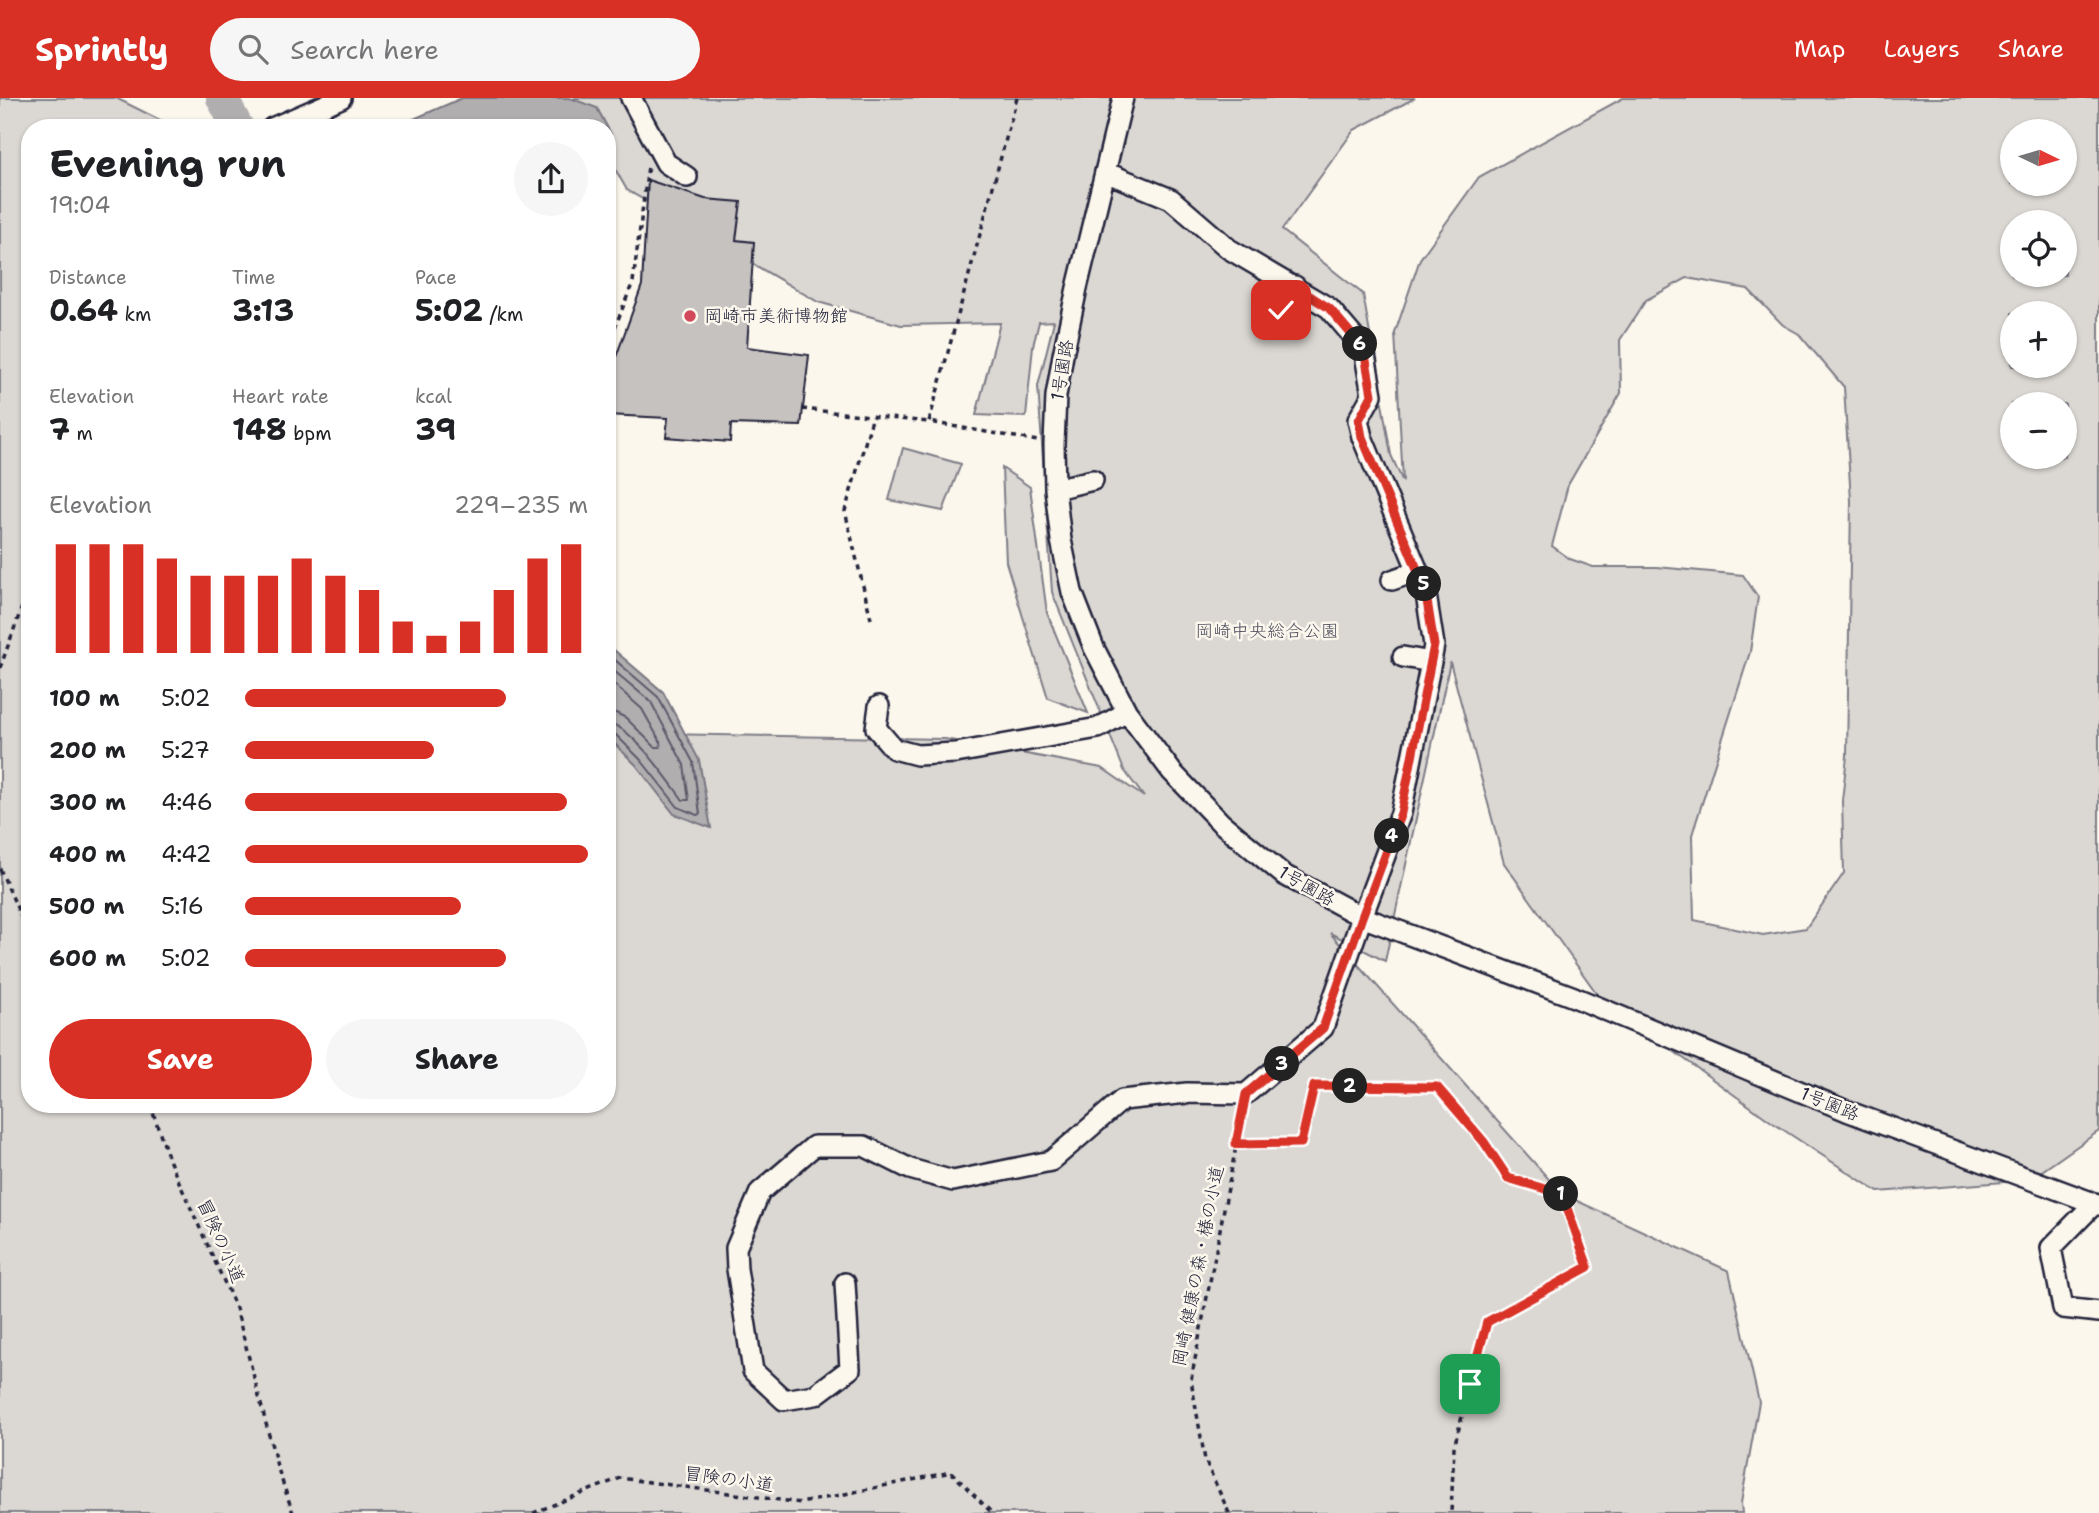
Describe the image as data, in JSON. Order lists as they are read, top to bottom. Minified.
{"streets":{"street":["1号園路"],"path":["冒険の小道","岡崎 健康の森・椿の小道"]},"parks":["岡崎中央総合公園"],"places":["岡崎市美術博物館"],"north":"right","page":{"header":"Sprintly","search":"Search here","nav":["Map","Layers","Share"],"map_buttons":["+","−"],"heading":["Evening run","19:04"],"stats":[["Distance","0.64 km"],["Time","3:13"],["Pace","5:02 /km"],["Elevation","7 m"],["Heart rate","148 bpm"],["kcal","39"]],"pins":["6","5","4","3","2","1"],"chart":["Elevation","229–235 m"],"list":[{"name":"100 m","note":"5:02"},{"name":"200 m","note":"5:27"},{"name":"300 m","note":"4:46"},{"name":"400 m","note":"4:42"},{"name":"500 m","note":"5:16"},{"name":"600 m","note":"5:02"}],"buttons":["Save","Share"]}}
